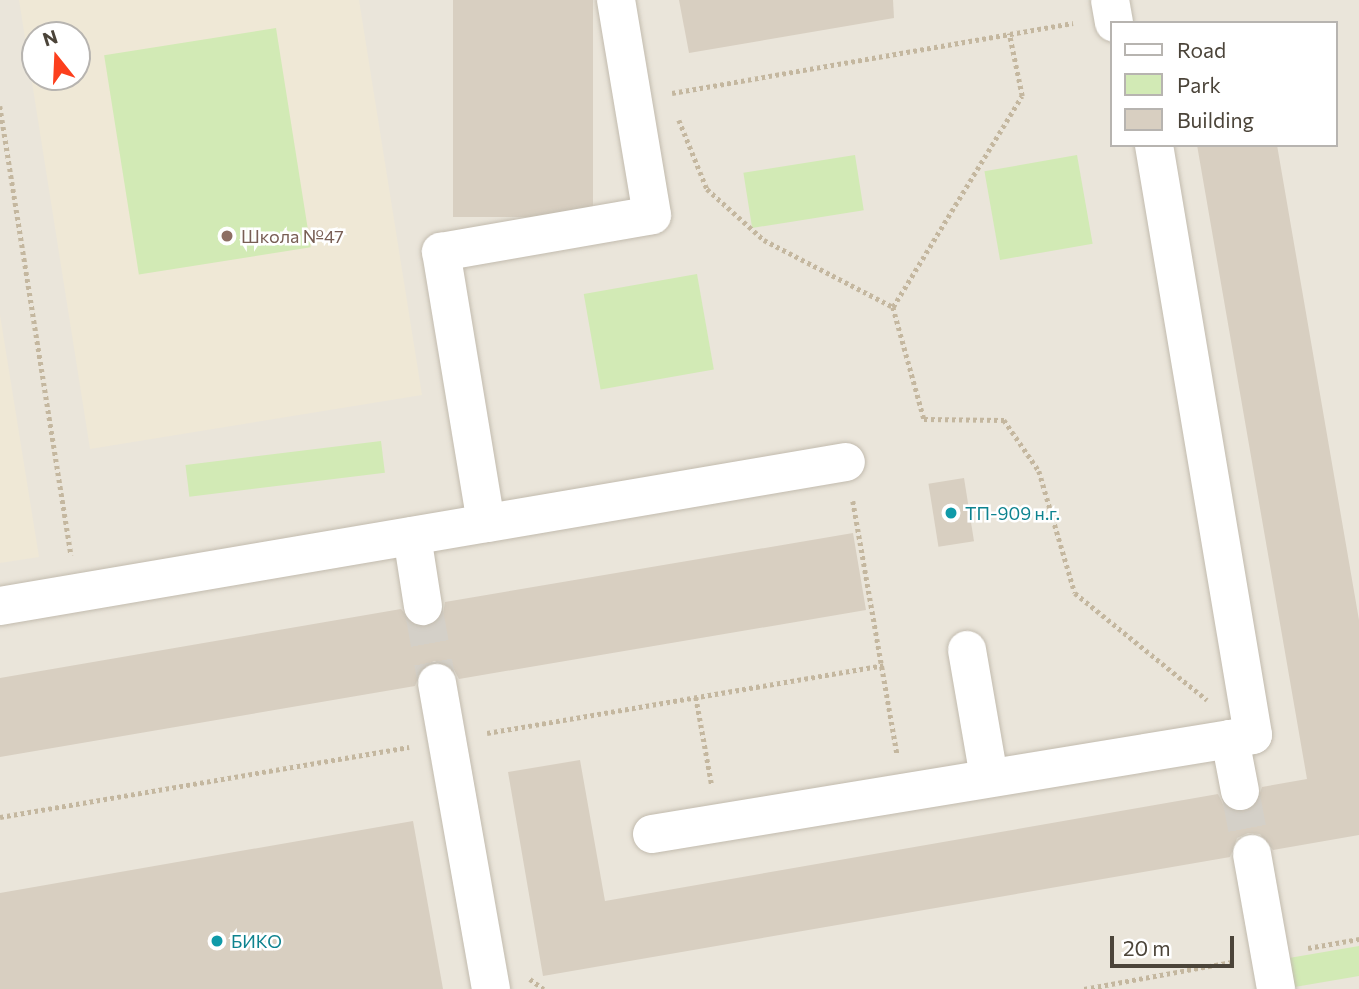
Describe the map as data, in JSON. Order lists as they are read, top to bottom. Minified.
{"places":["Школа №47","ТП-909 н.г.","БИКО"],"legend":["Road","Park","Building"],"scale_bar":"20 m","north":"top"}
